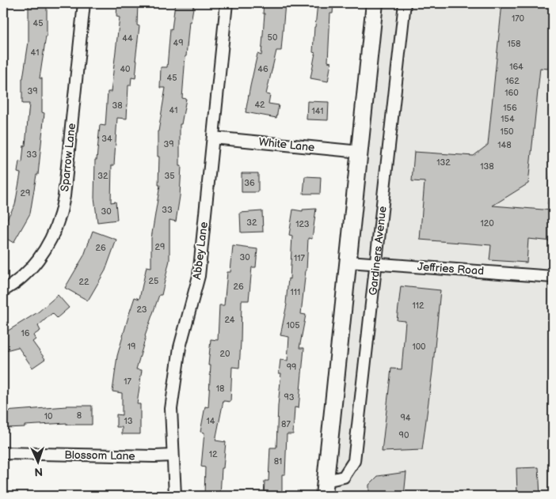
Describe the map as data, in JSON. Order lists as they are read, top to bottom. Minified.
{"streets":{"main road":["Gardiners Avenue"],"street":["White Lane","Sparrow Lane","Abbey Lane","Jeffries Road","Blossom Lane"]},"crossings":[["White Lane","Abbey Lane"],["White Lane","Gardiners Avenue"],["Abbey Lane","Blossom Lane"],["Gardiners Avenue","Jeffries Road"]],"house_numbers":["170","45","50","44","49","158","41","164","40","46","45","162","39","160","42","38","156","41","141","154","150","34","39","148","33","132","138","32","35","36","29","33","30","32","120","123","29","26","30","117","25","22","26","111","112","23","24","105","16","19","100","20","99","17","18","93","8","10","94","13","14","87","90","12","81"],"north":"bottom"}
